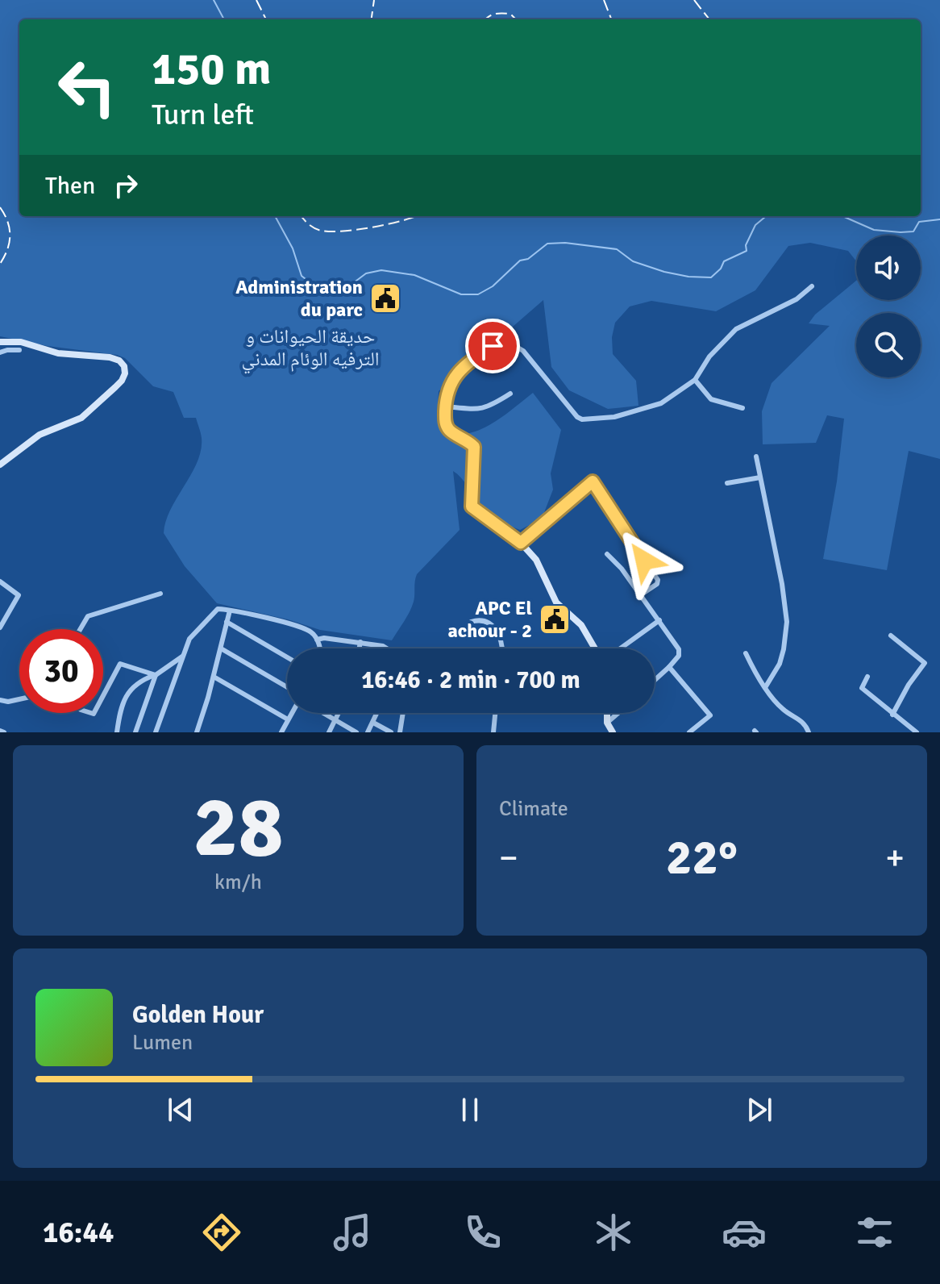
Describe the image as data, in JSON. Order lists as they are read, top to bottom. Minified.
{"parks":["حديقة الحيوانات و الترفيه الوئام المدني"],"places":{"public building":["Administration du parc","APC El achour - 2"]},"page":{"turn":["150 m","Turn left"],"then":"Then","limit":"30","trip":"16:46 · 2 min · 700 m","tile":[["28","km/h"],"Climate"],"heat":["−","22°","+"],"song":["Golden Hour","Lumen"],"tabs":"16:44"}}
